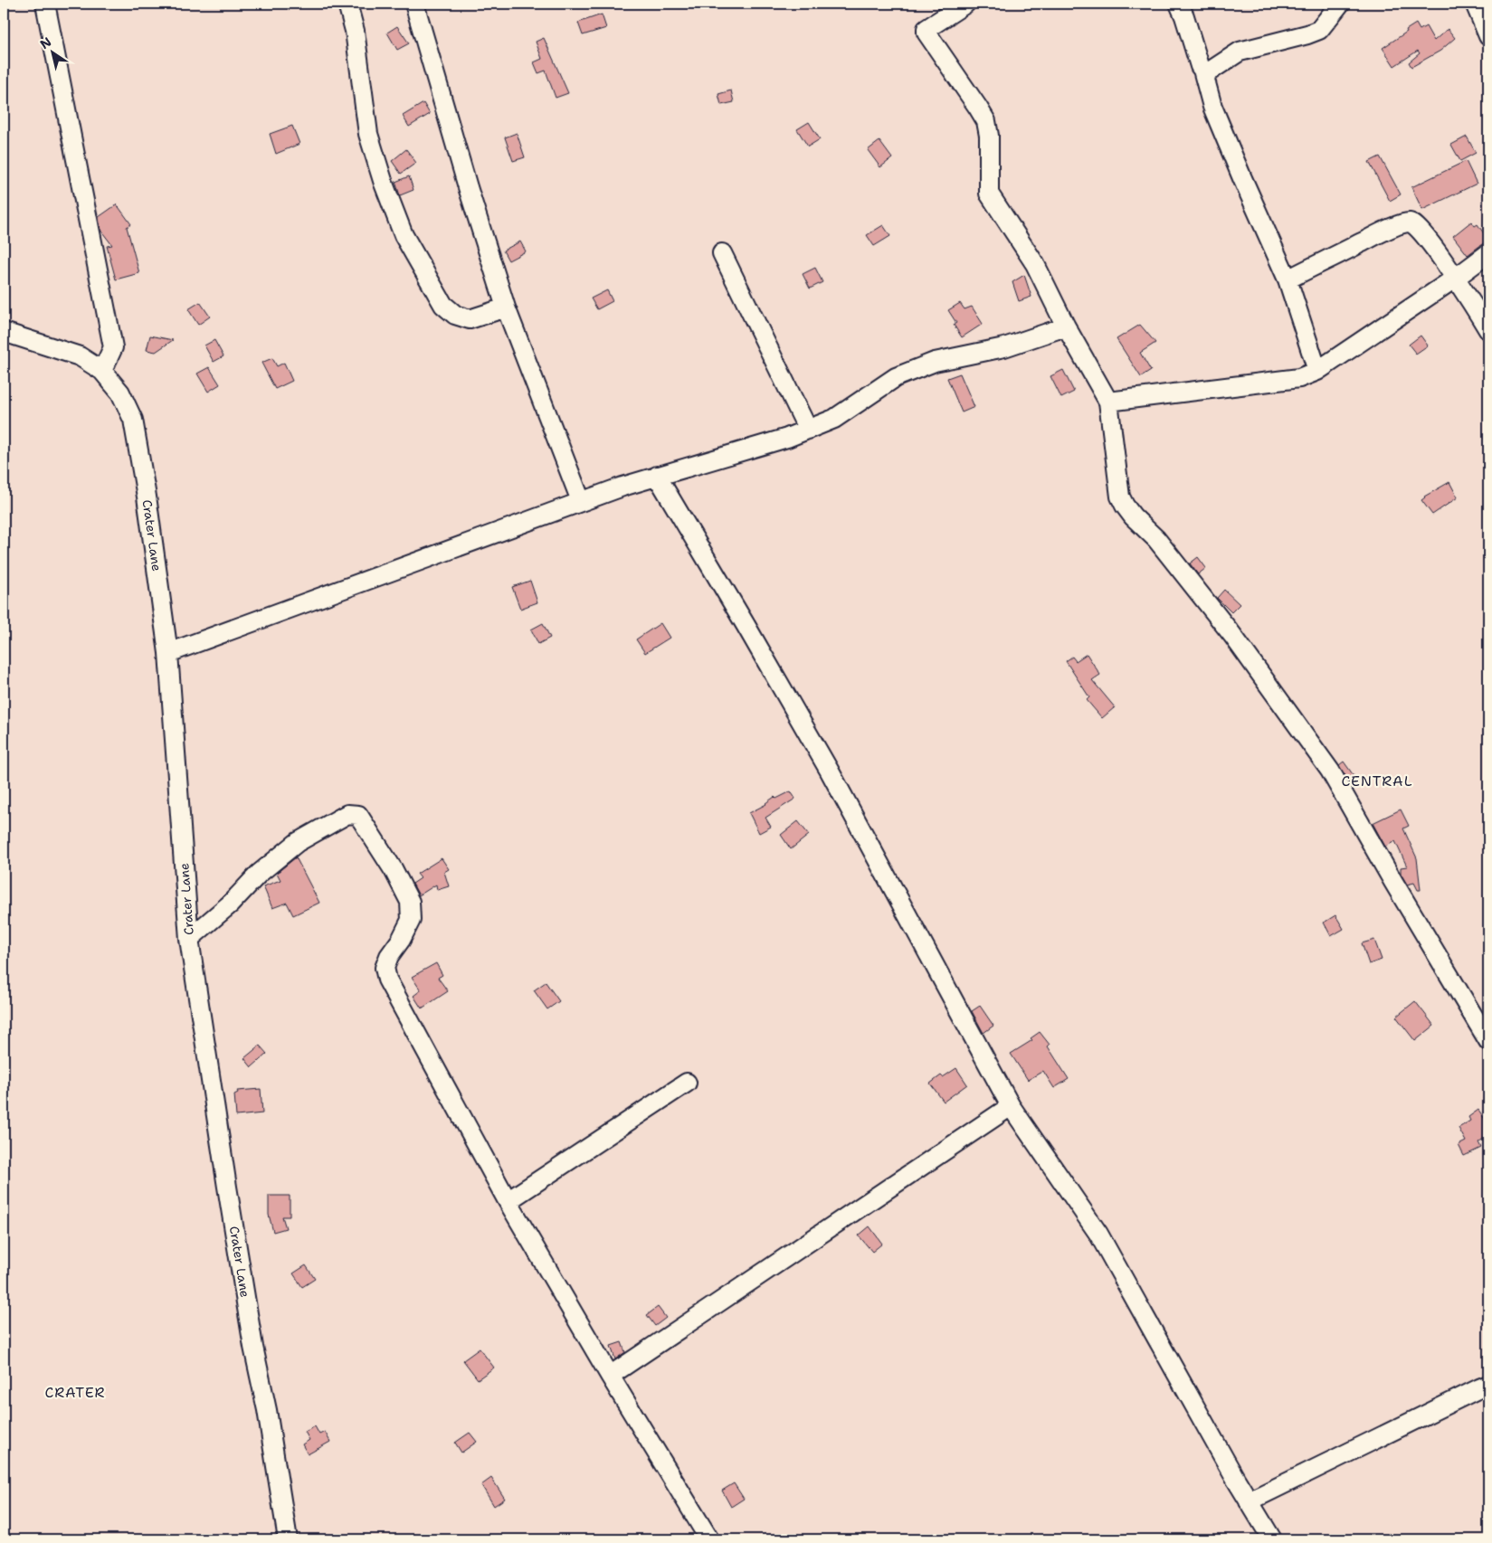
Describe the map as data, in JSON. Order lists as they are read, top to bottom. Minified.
{"streets":{"street":["Crater Lane"]},"districts":["CENTRAL","CRATER"],"north":"top left"}
